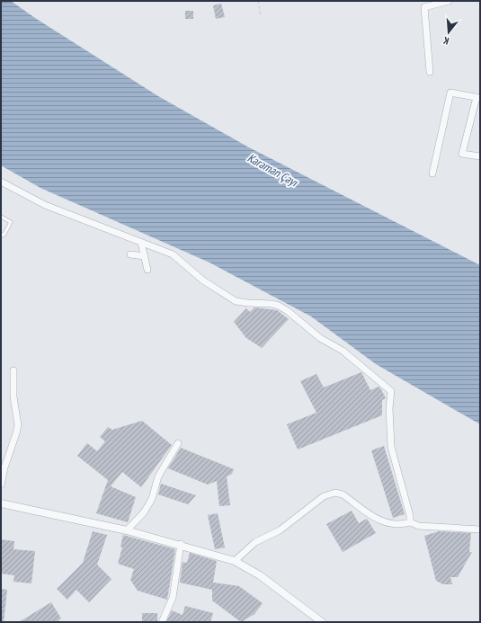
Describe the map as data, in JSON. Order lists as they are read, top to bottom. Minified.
{"water":["Karaman Çayı"],"north":"bottom"}
